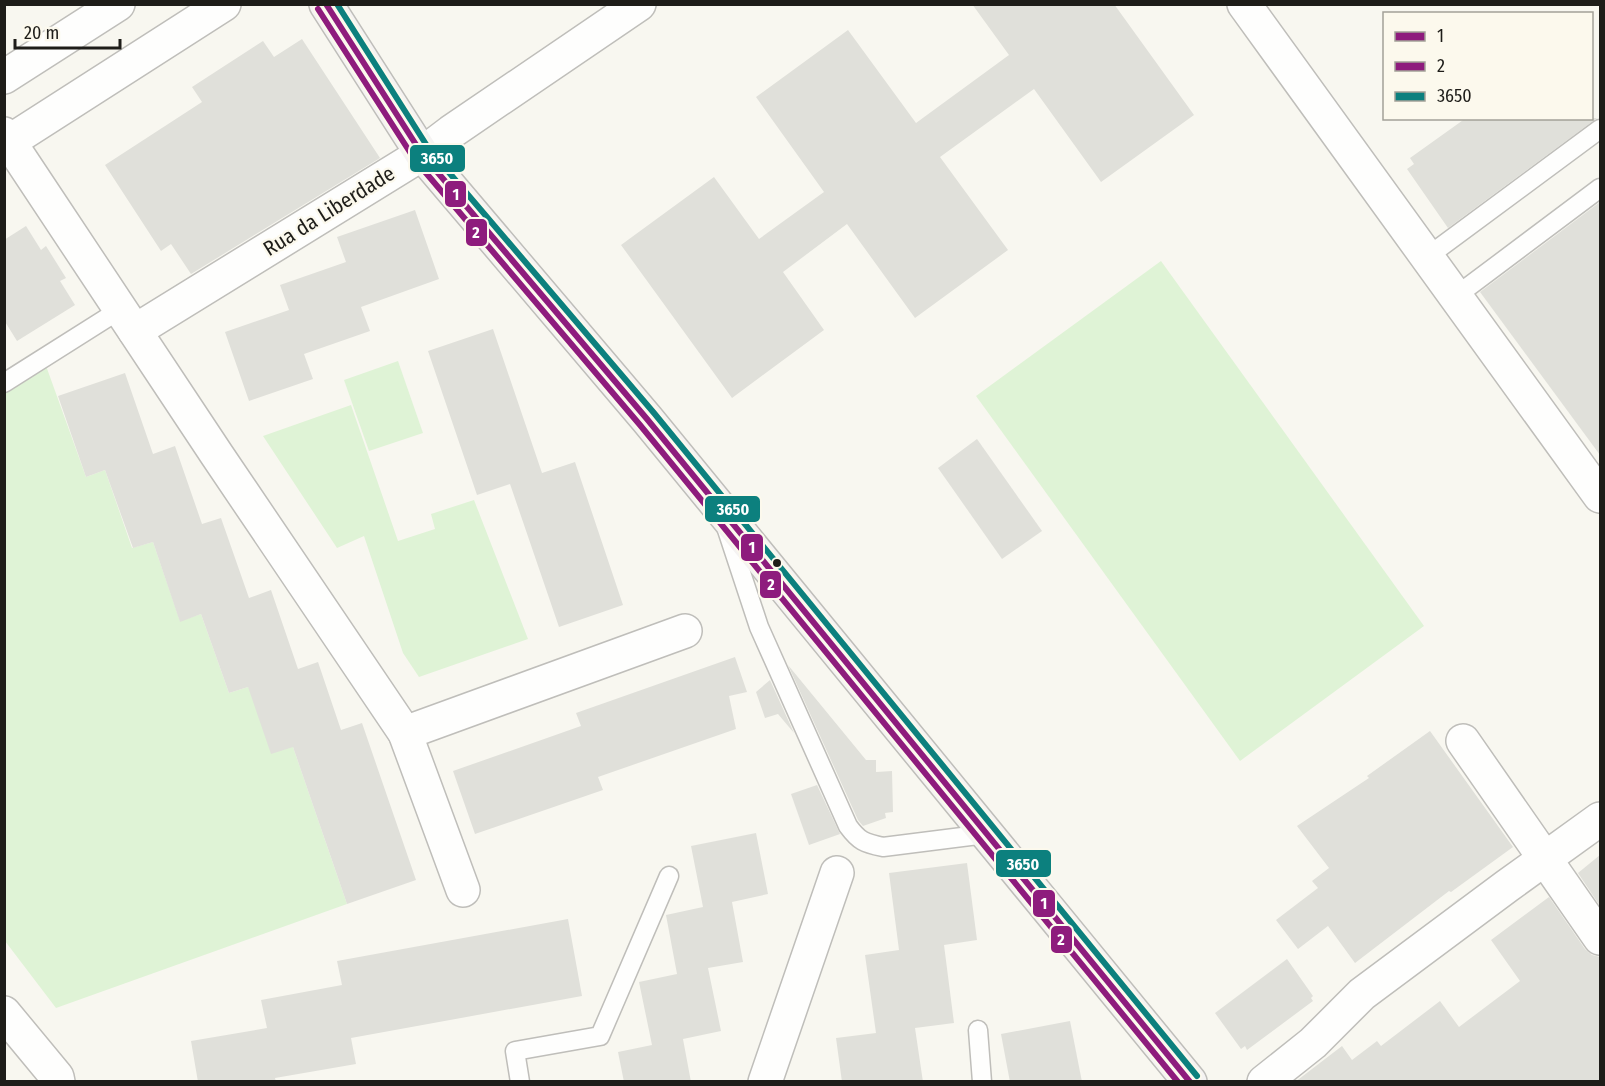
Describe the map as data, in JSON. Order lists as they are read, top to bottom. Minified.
{"streets":{"street":["Rua da Liberdade"]},"lines":["transit line 1","transit line 3650","transit line 2"],"legend":["1","2","3650"],"scale_bar":"20 m"}
